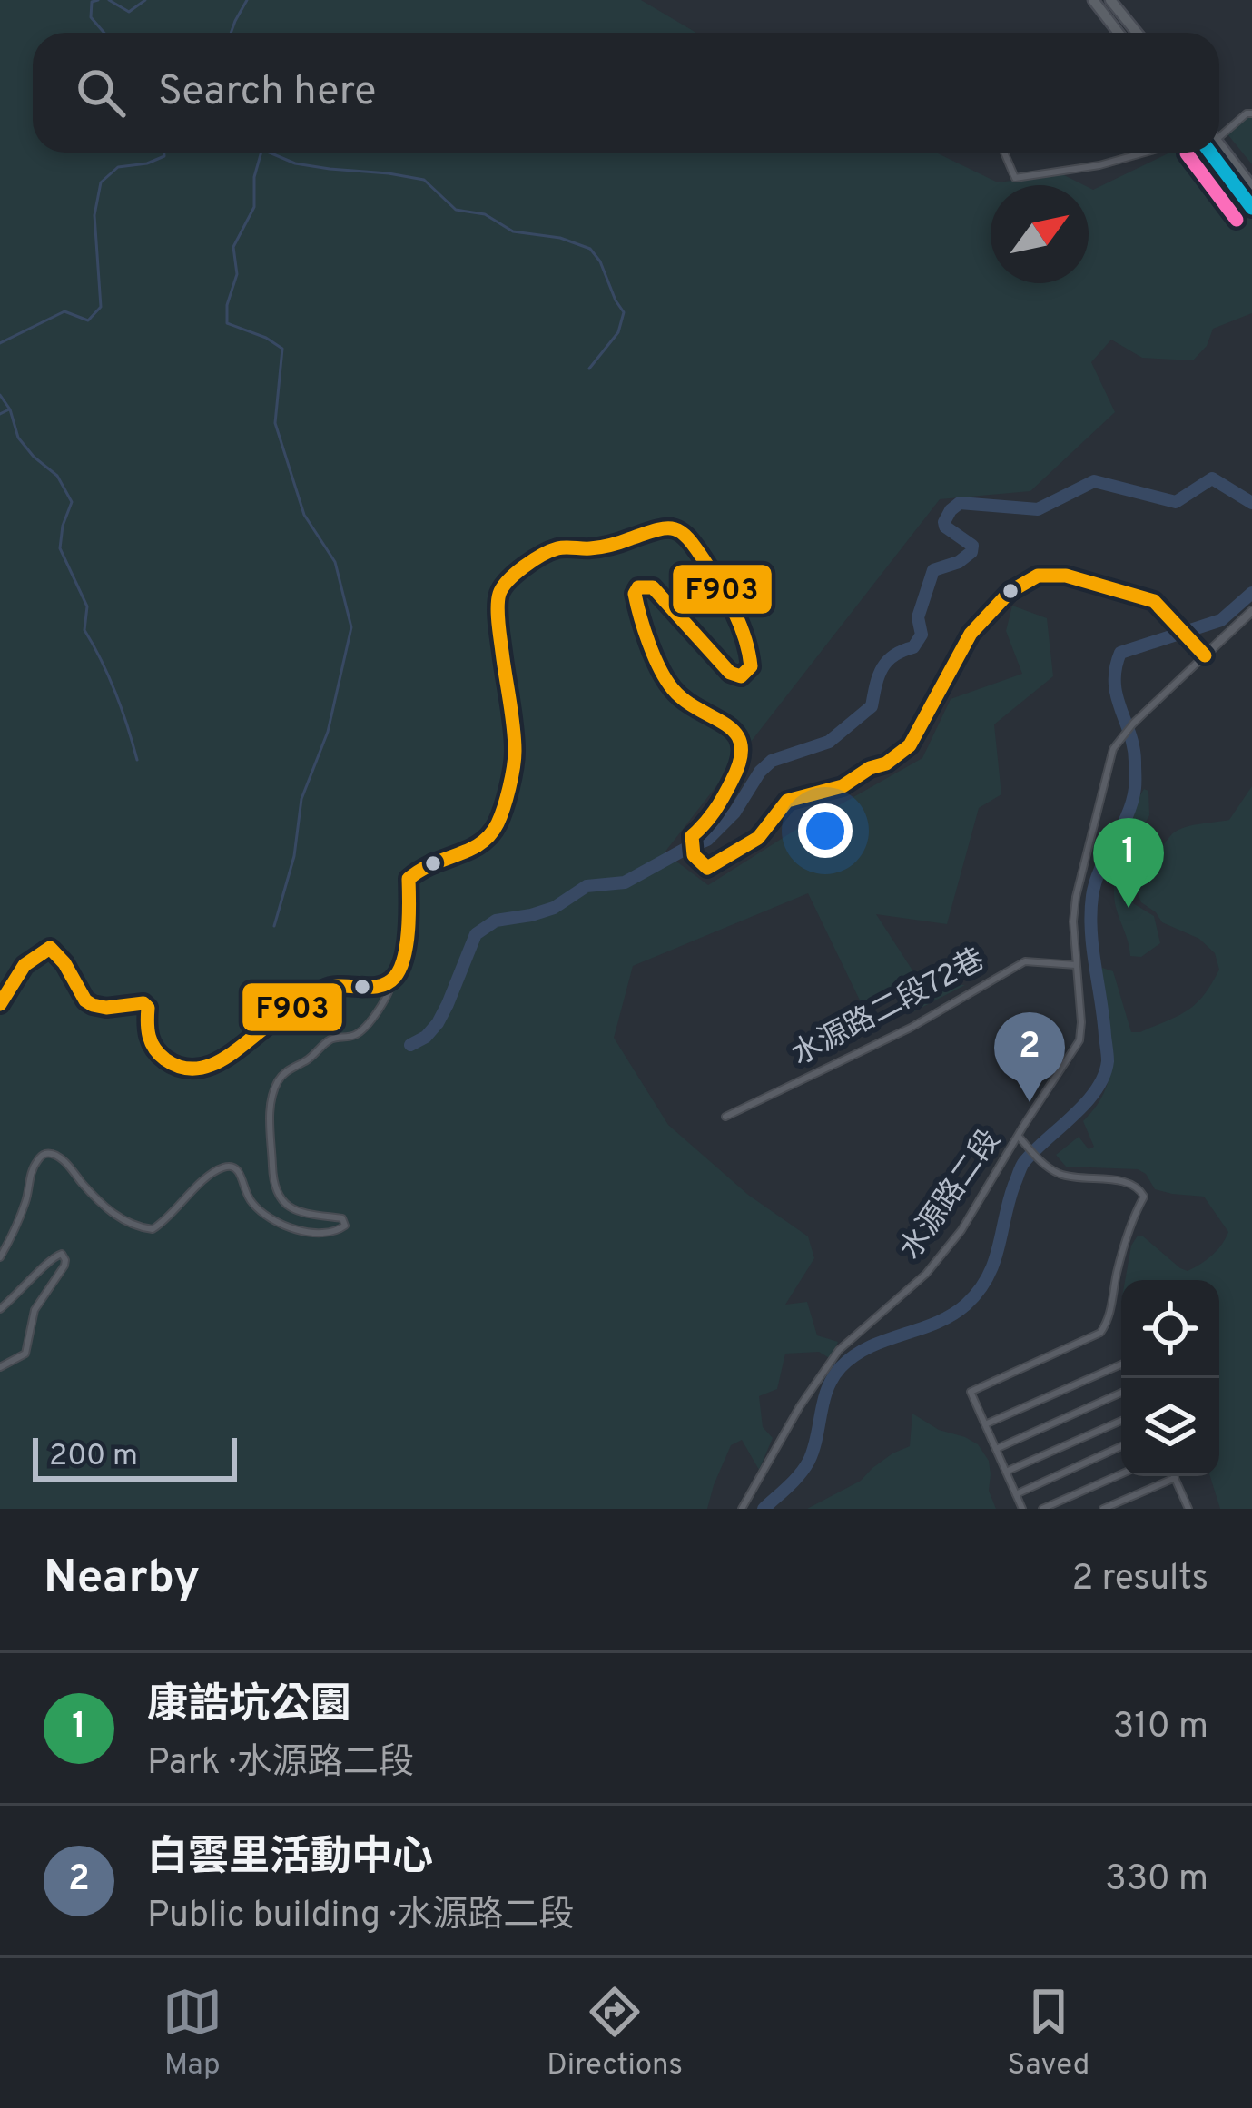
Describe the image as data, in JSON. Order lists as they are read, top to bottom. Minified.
{"streets":{"street":["水源路二段72巷","水源路二段"]},"crossings":[["水源路二段72巷","水源路二段"]],"lines":["transit line F903"],"scale_bar":"200 m","north":"top right","page":{"search":"Search here","pins":["1","2"],"scale":"200 m","heading":["Nearby","2 results"],"list":[{"mark":"1","name":"康誥坑公園","note":"Park · 水源路二段","value":"310 m"},{"mark":"2","name":"白雲里活動中心","note":"Public building · 水源路二段","value":"330 m"}],"nav":["Map","Directions","Saved"]}}
